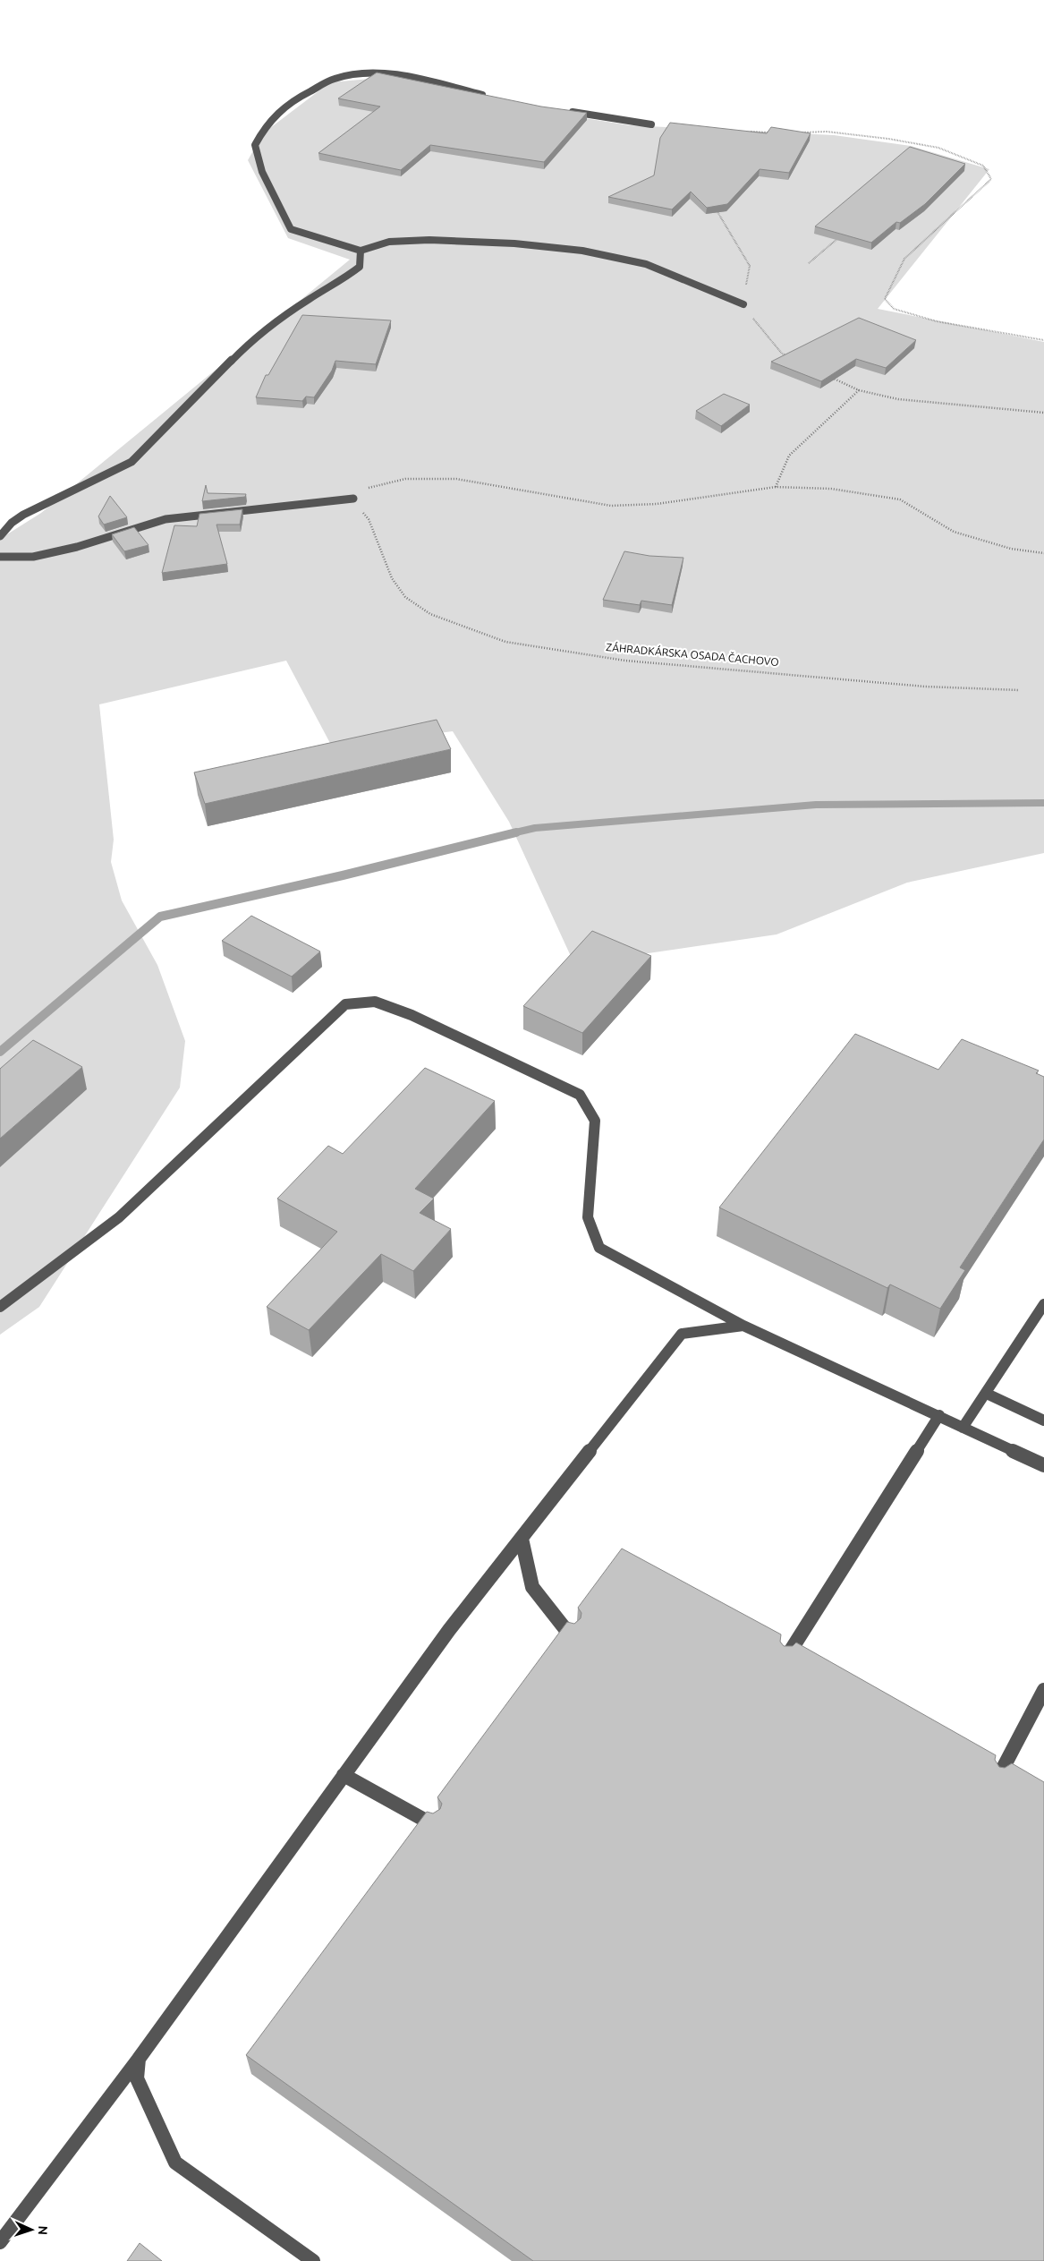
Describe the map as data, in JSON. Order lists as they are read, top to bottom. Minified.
{"streets":{"path":["ZÁHRADKÁRSKA OSADA ČACHOVO"]},"north":"right"}
